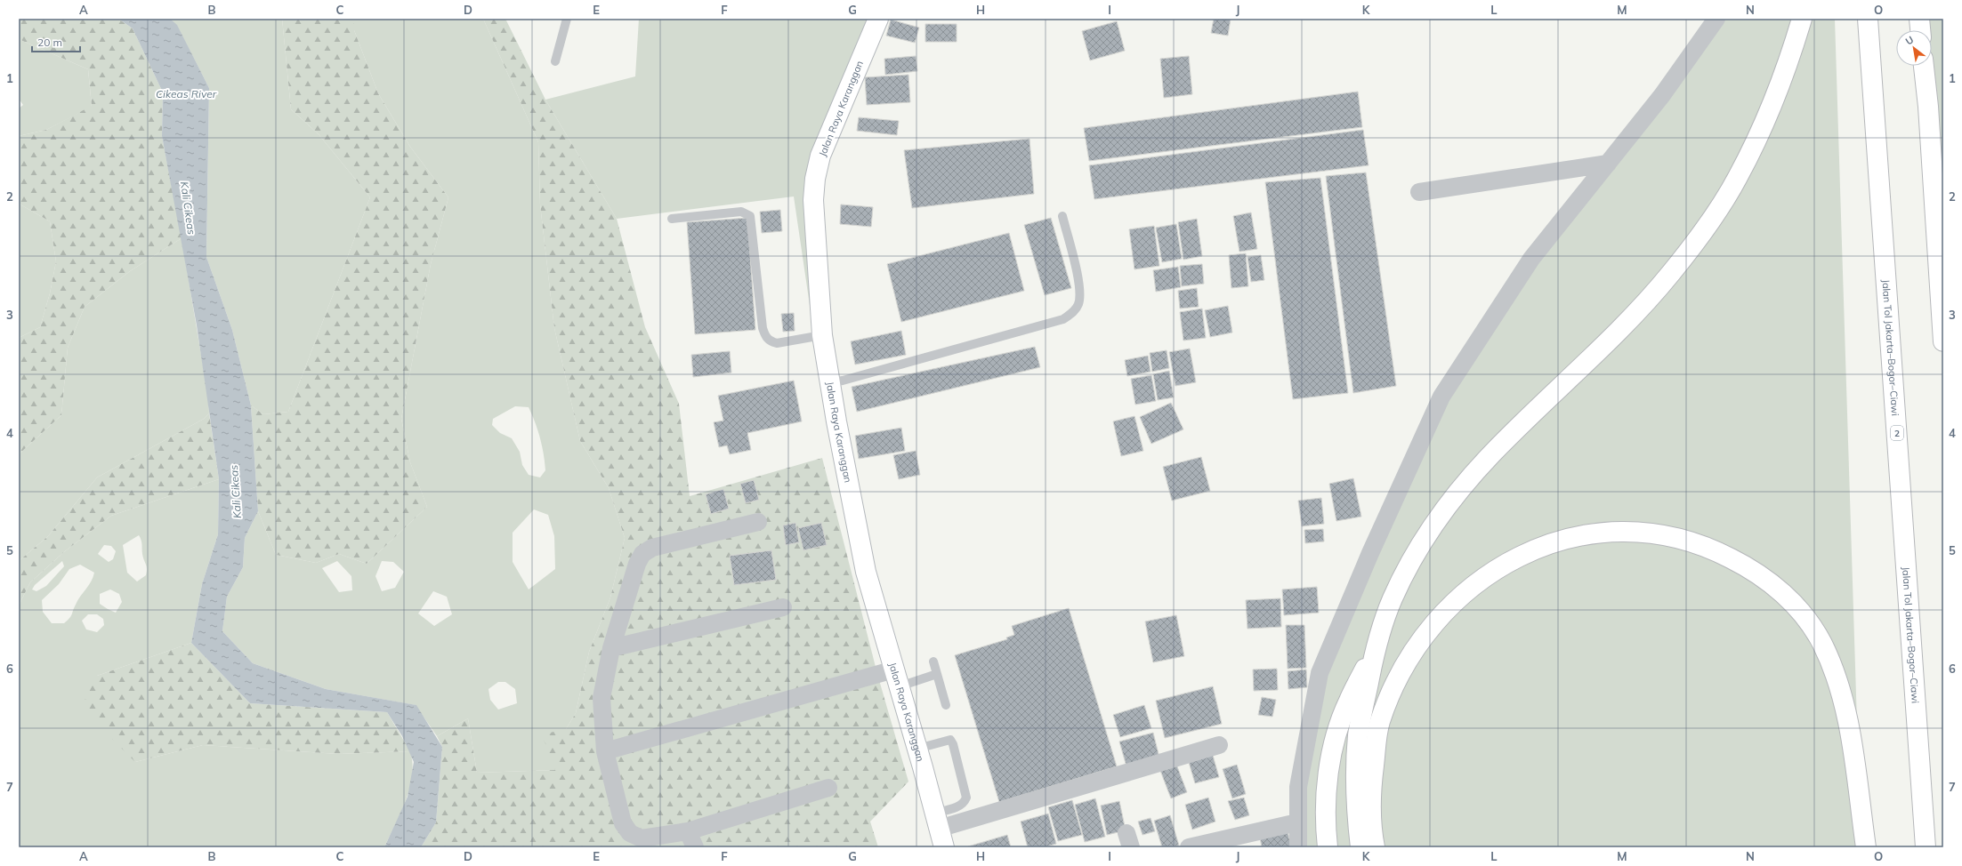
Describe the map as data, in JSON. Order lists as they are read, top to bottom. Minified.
{"streets":{"main road":["Jalan Raya Karanggan","Jalan Tol Jakarta–Bogor–Ciawi","2"]},"water":["Cikeas River","Kali Cikeas"],"scale_bar":"20 m","north":"top left","grid":{"columns":["A","B","C","D","E","F","G","H","I","J","K","L","M","N","O"],"rows":["1","2","3","4","5","6","7"]}}
